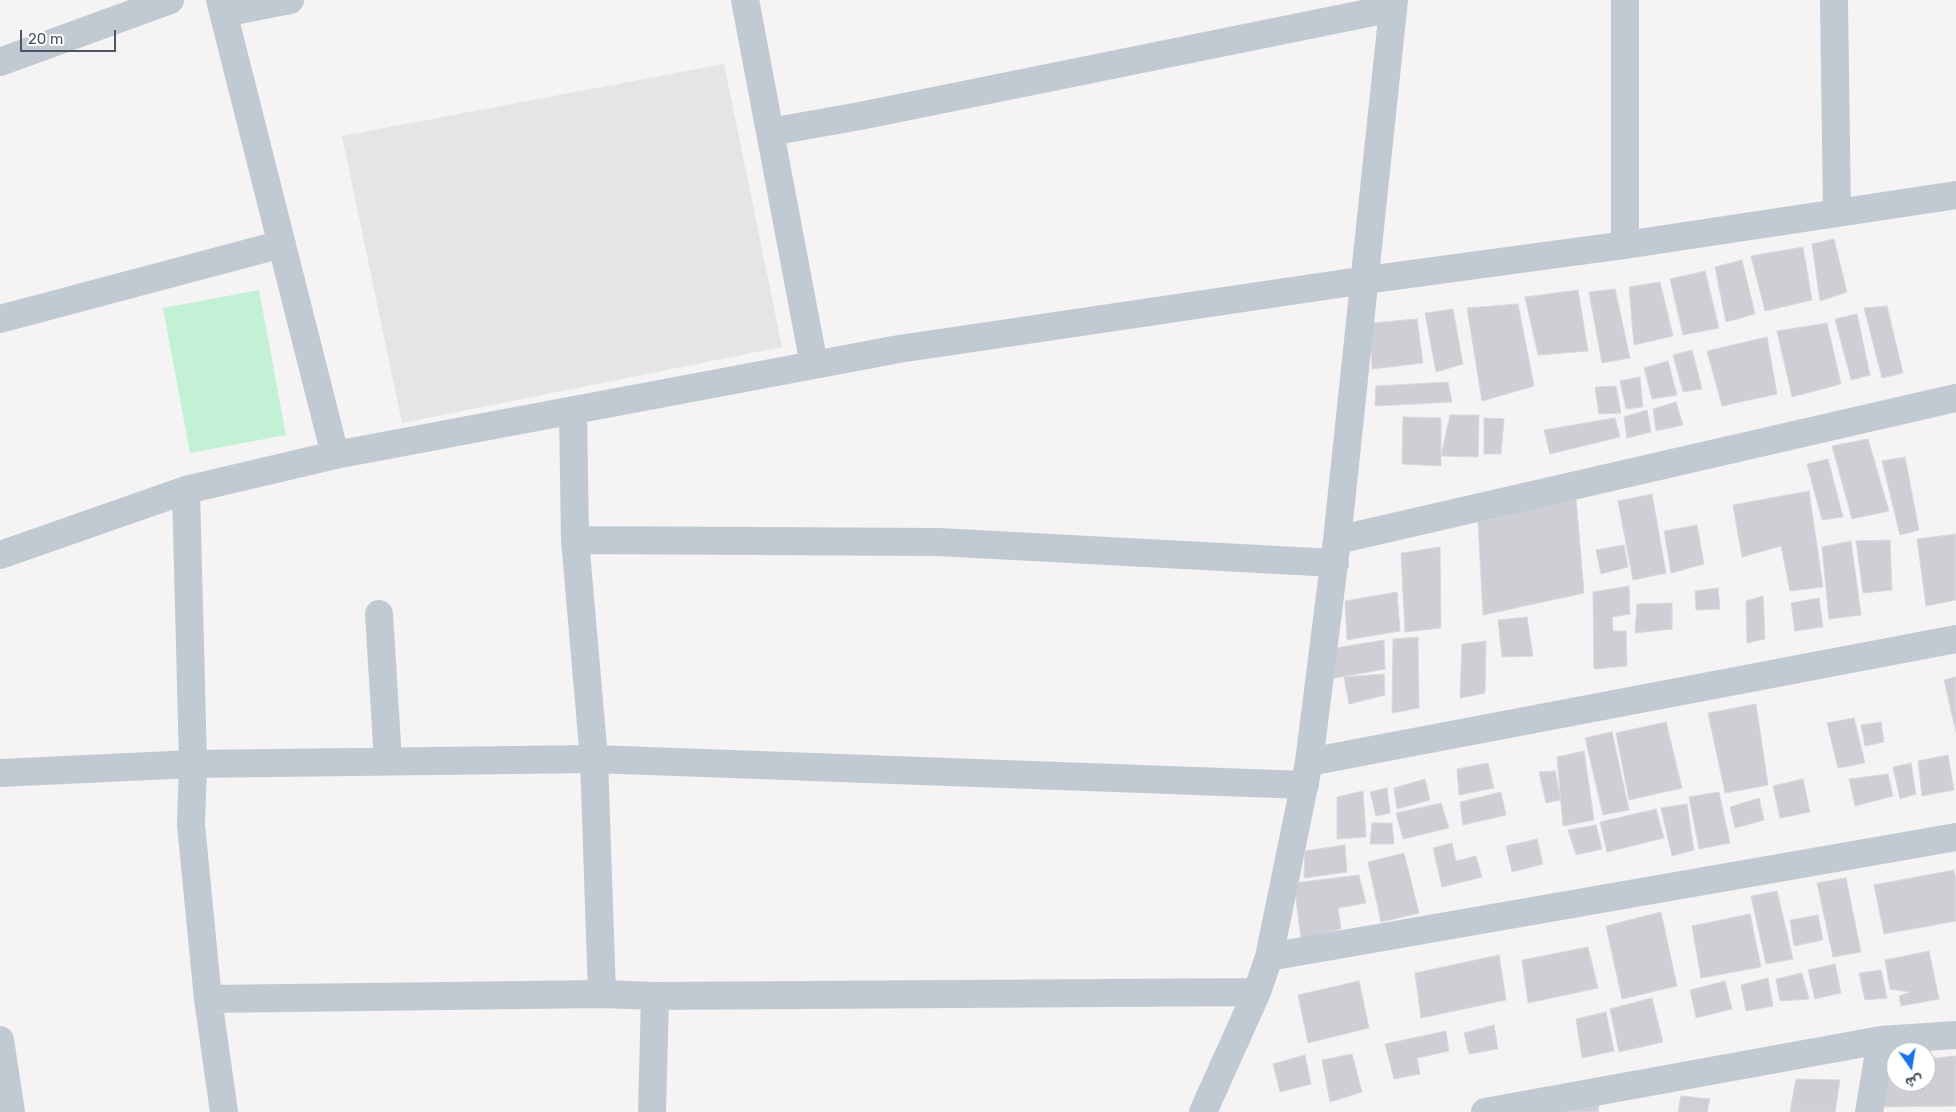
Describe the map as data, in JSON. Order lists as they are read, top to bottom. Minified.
{"scale_bar":"20 m","north":"bottom"}
